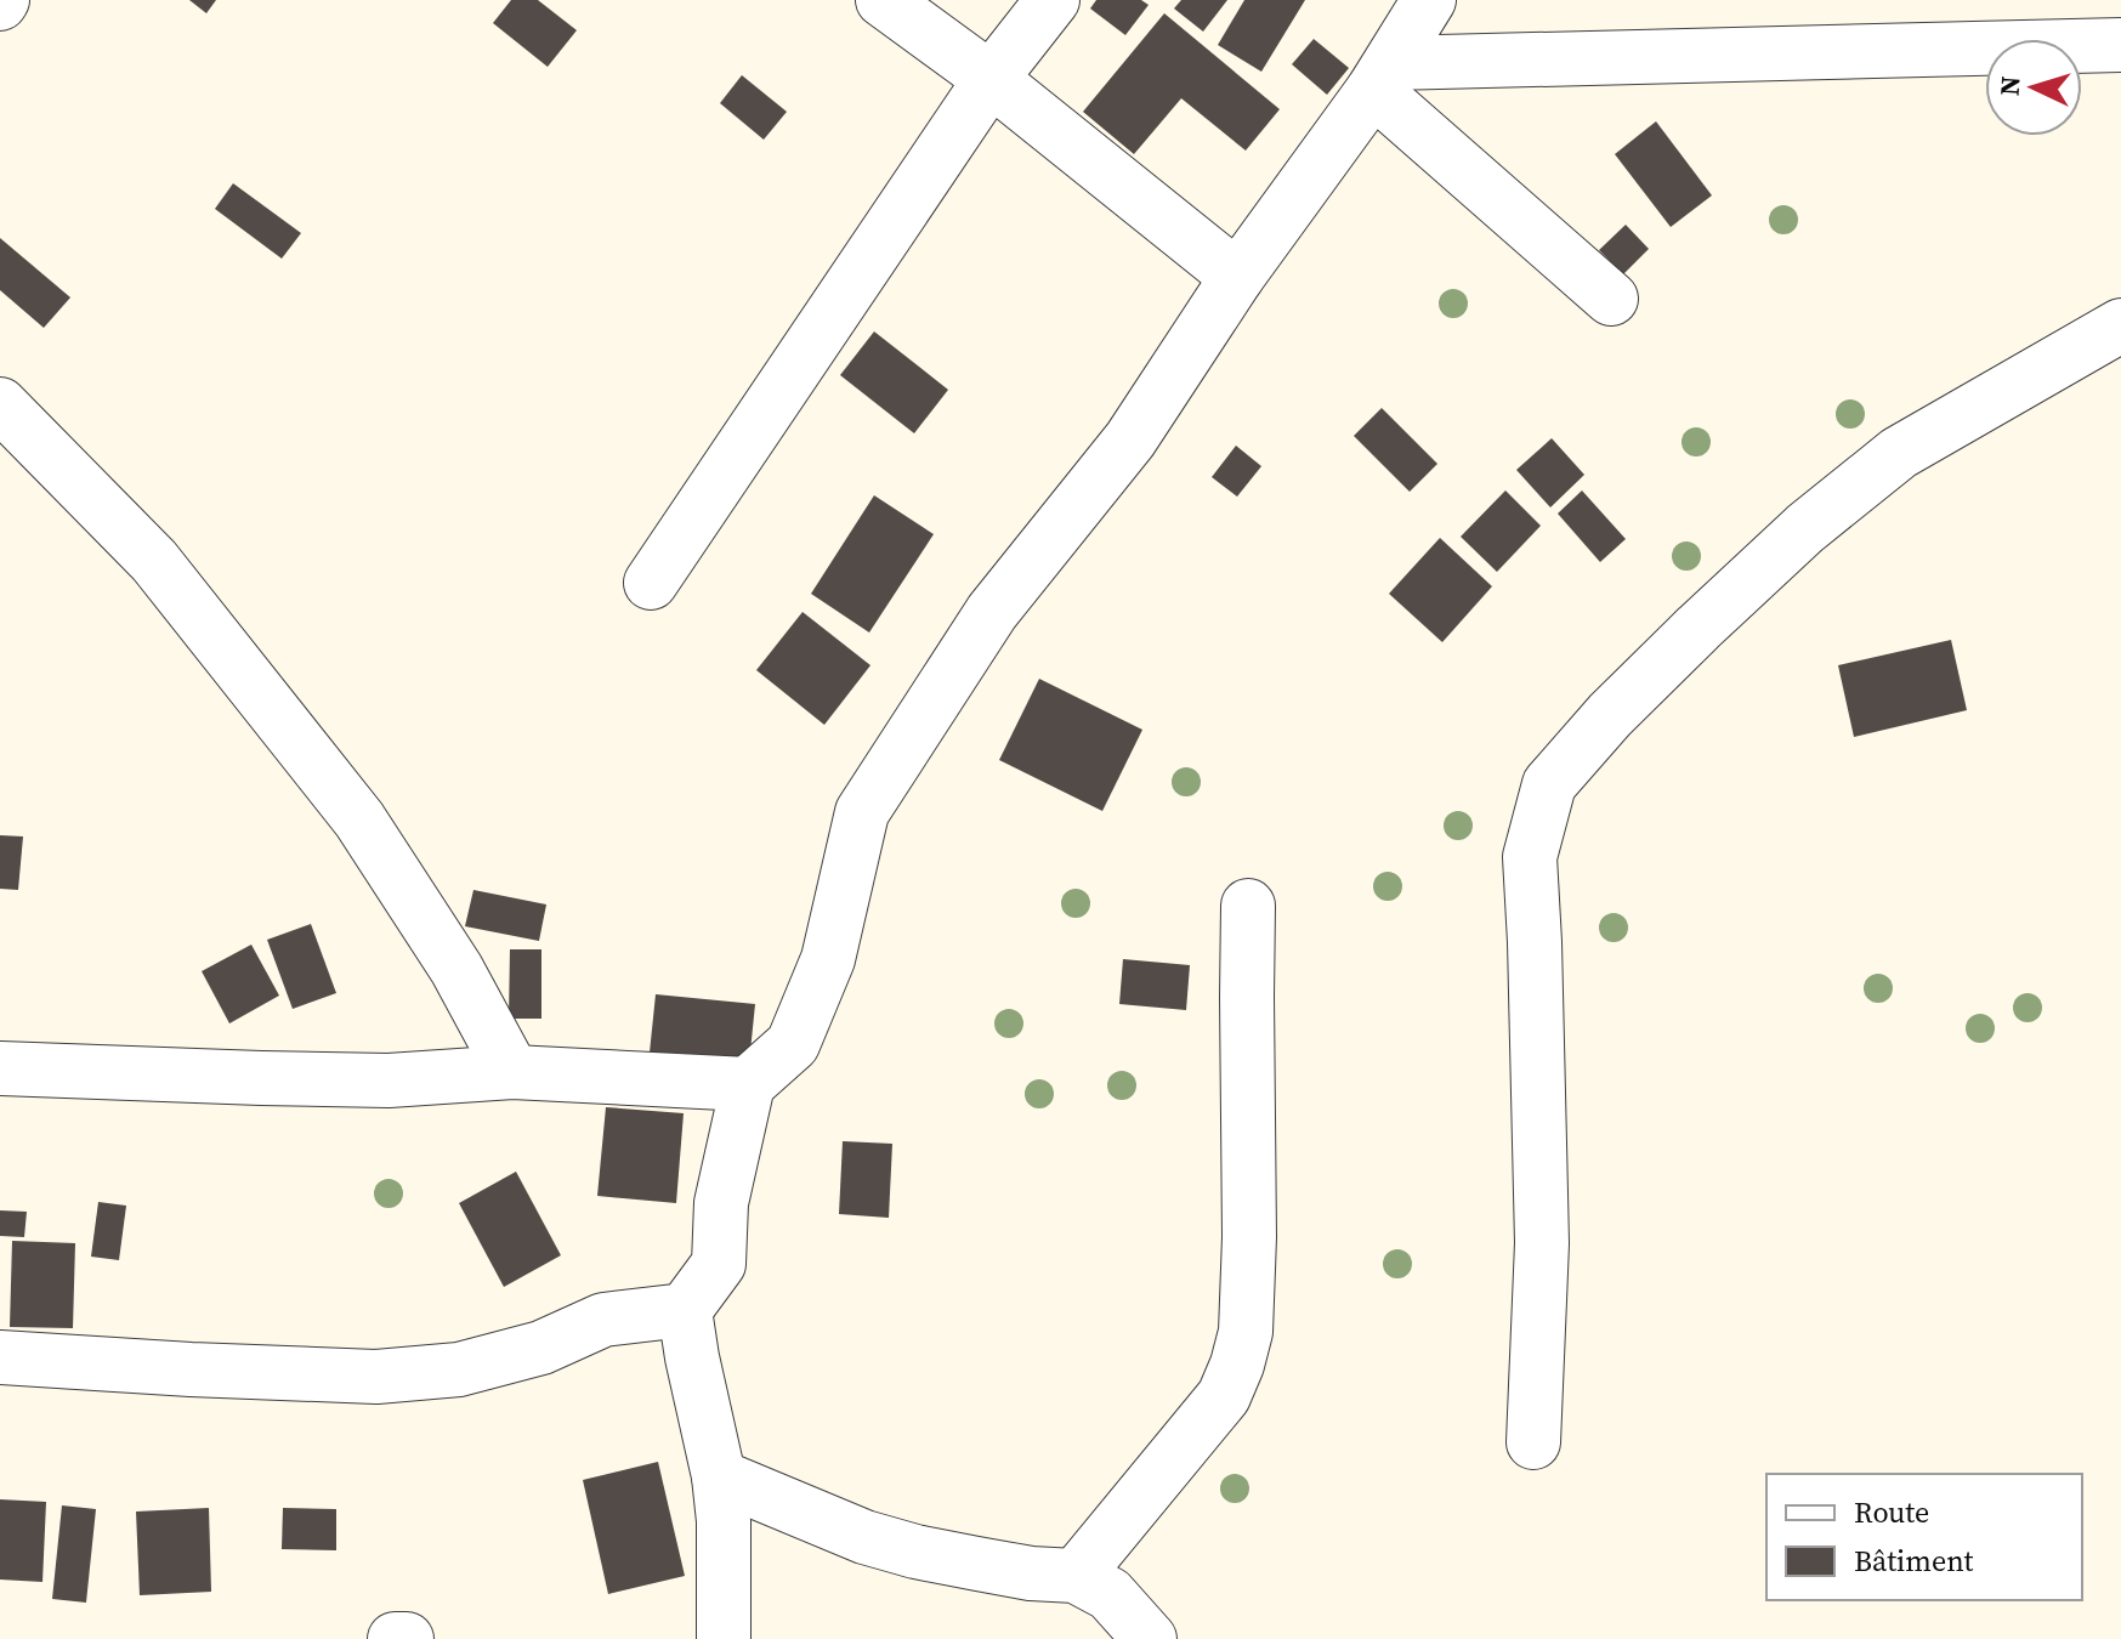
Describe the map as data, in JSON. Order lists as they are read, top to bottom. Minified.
{"legend":["Route","Bâtiment"],"north":"left"}
